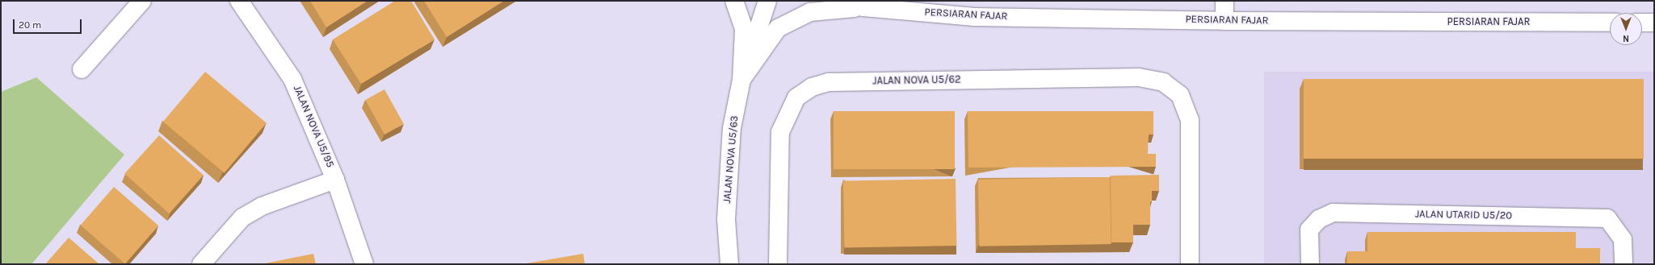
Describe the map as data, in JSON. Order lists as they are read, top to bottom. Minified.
{"streets":{"street":["PERSIARAN FAJAR","JALAN NOVA U5/62","JALAN NOVA U5/95","JALAN NOVA U5/63","JALAN UTARID U5/20"]},"scale_bar":"20 m","north":"bottom"}
